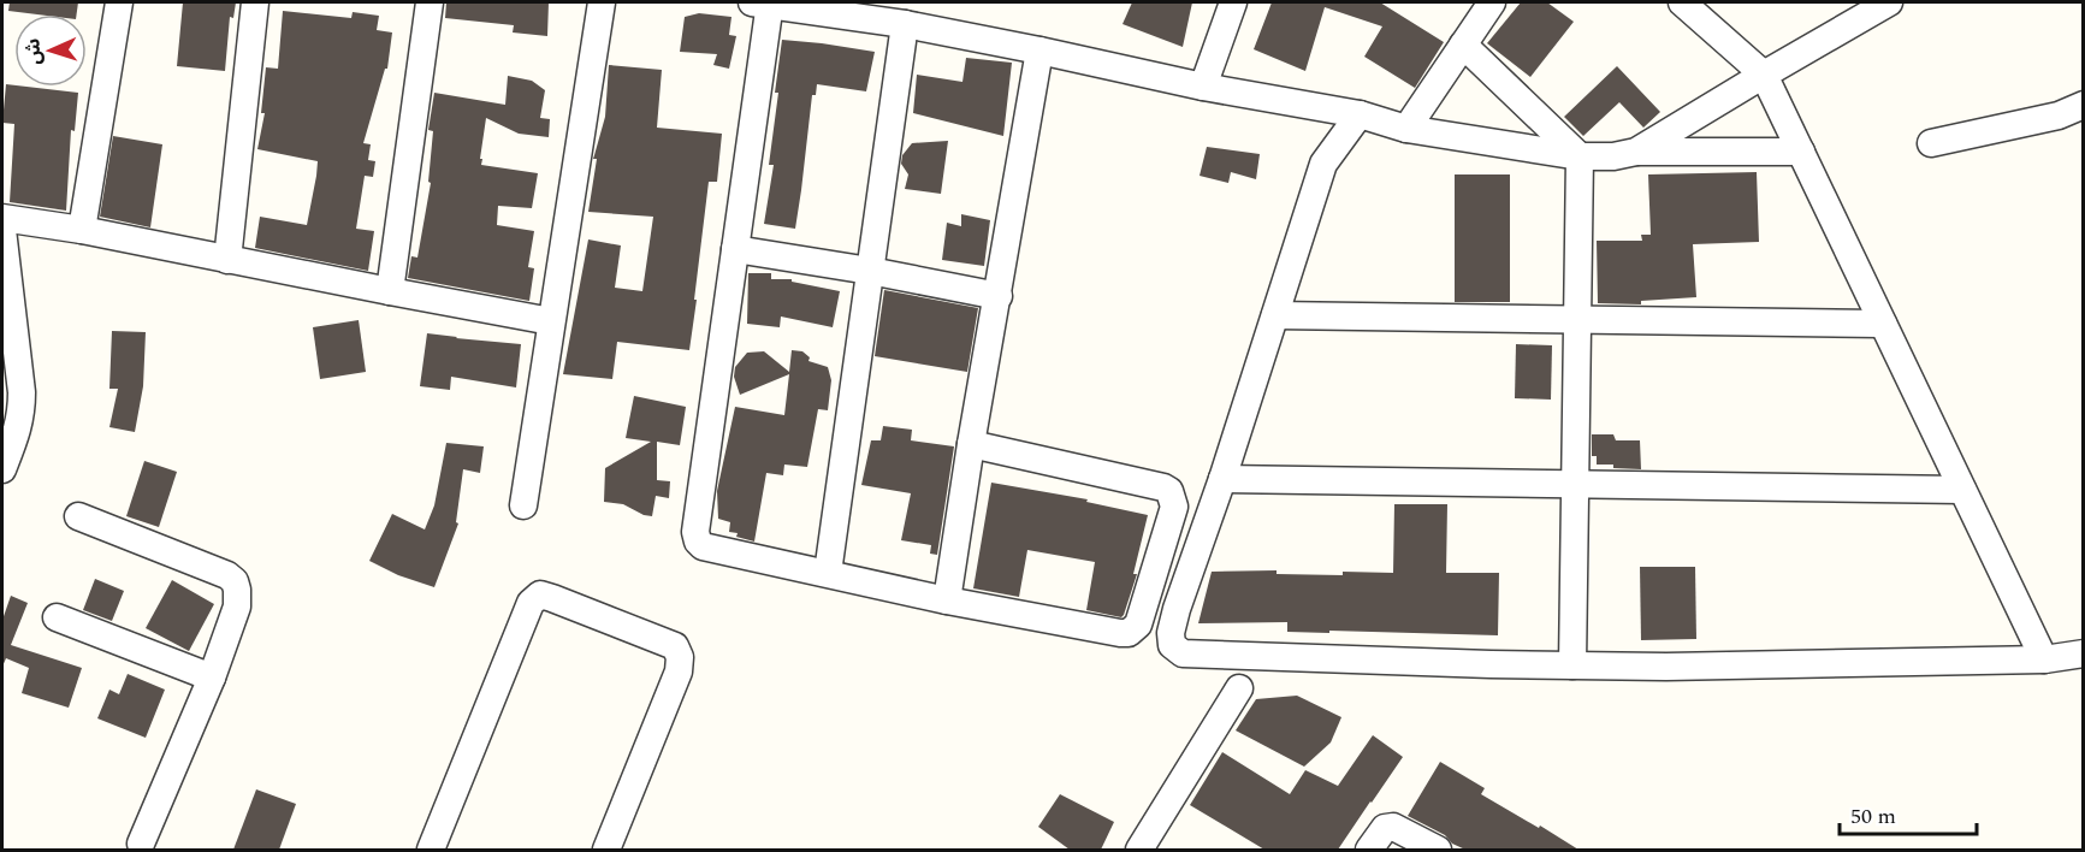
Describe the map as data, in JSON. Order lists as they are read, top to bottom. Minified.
{"scale_bar":"50 m","north":"left"}
